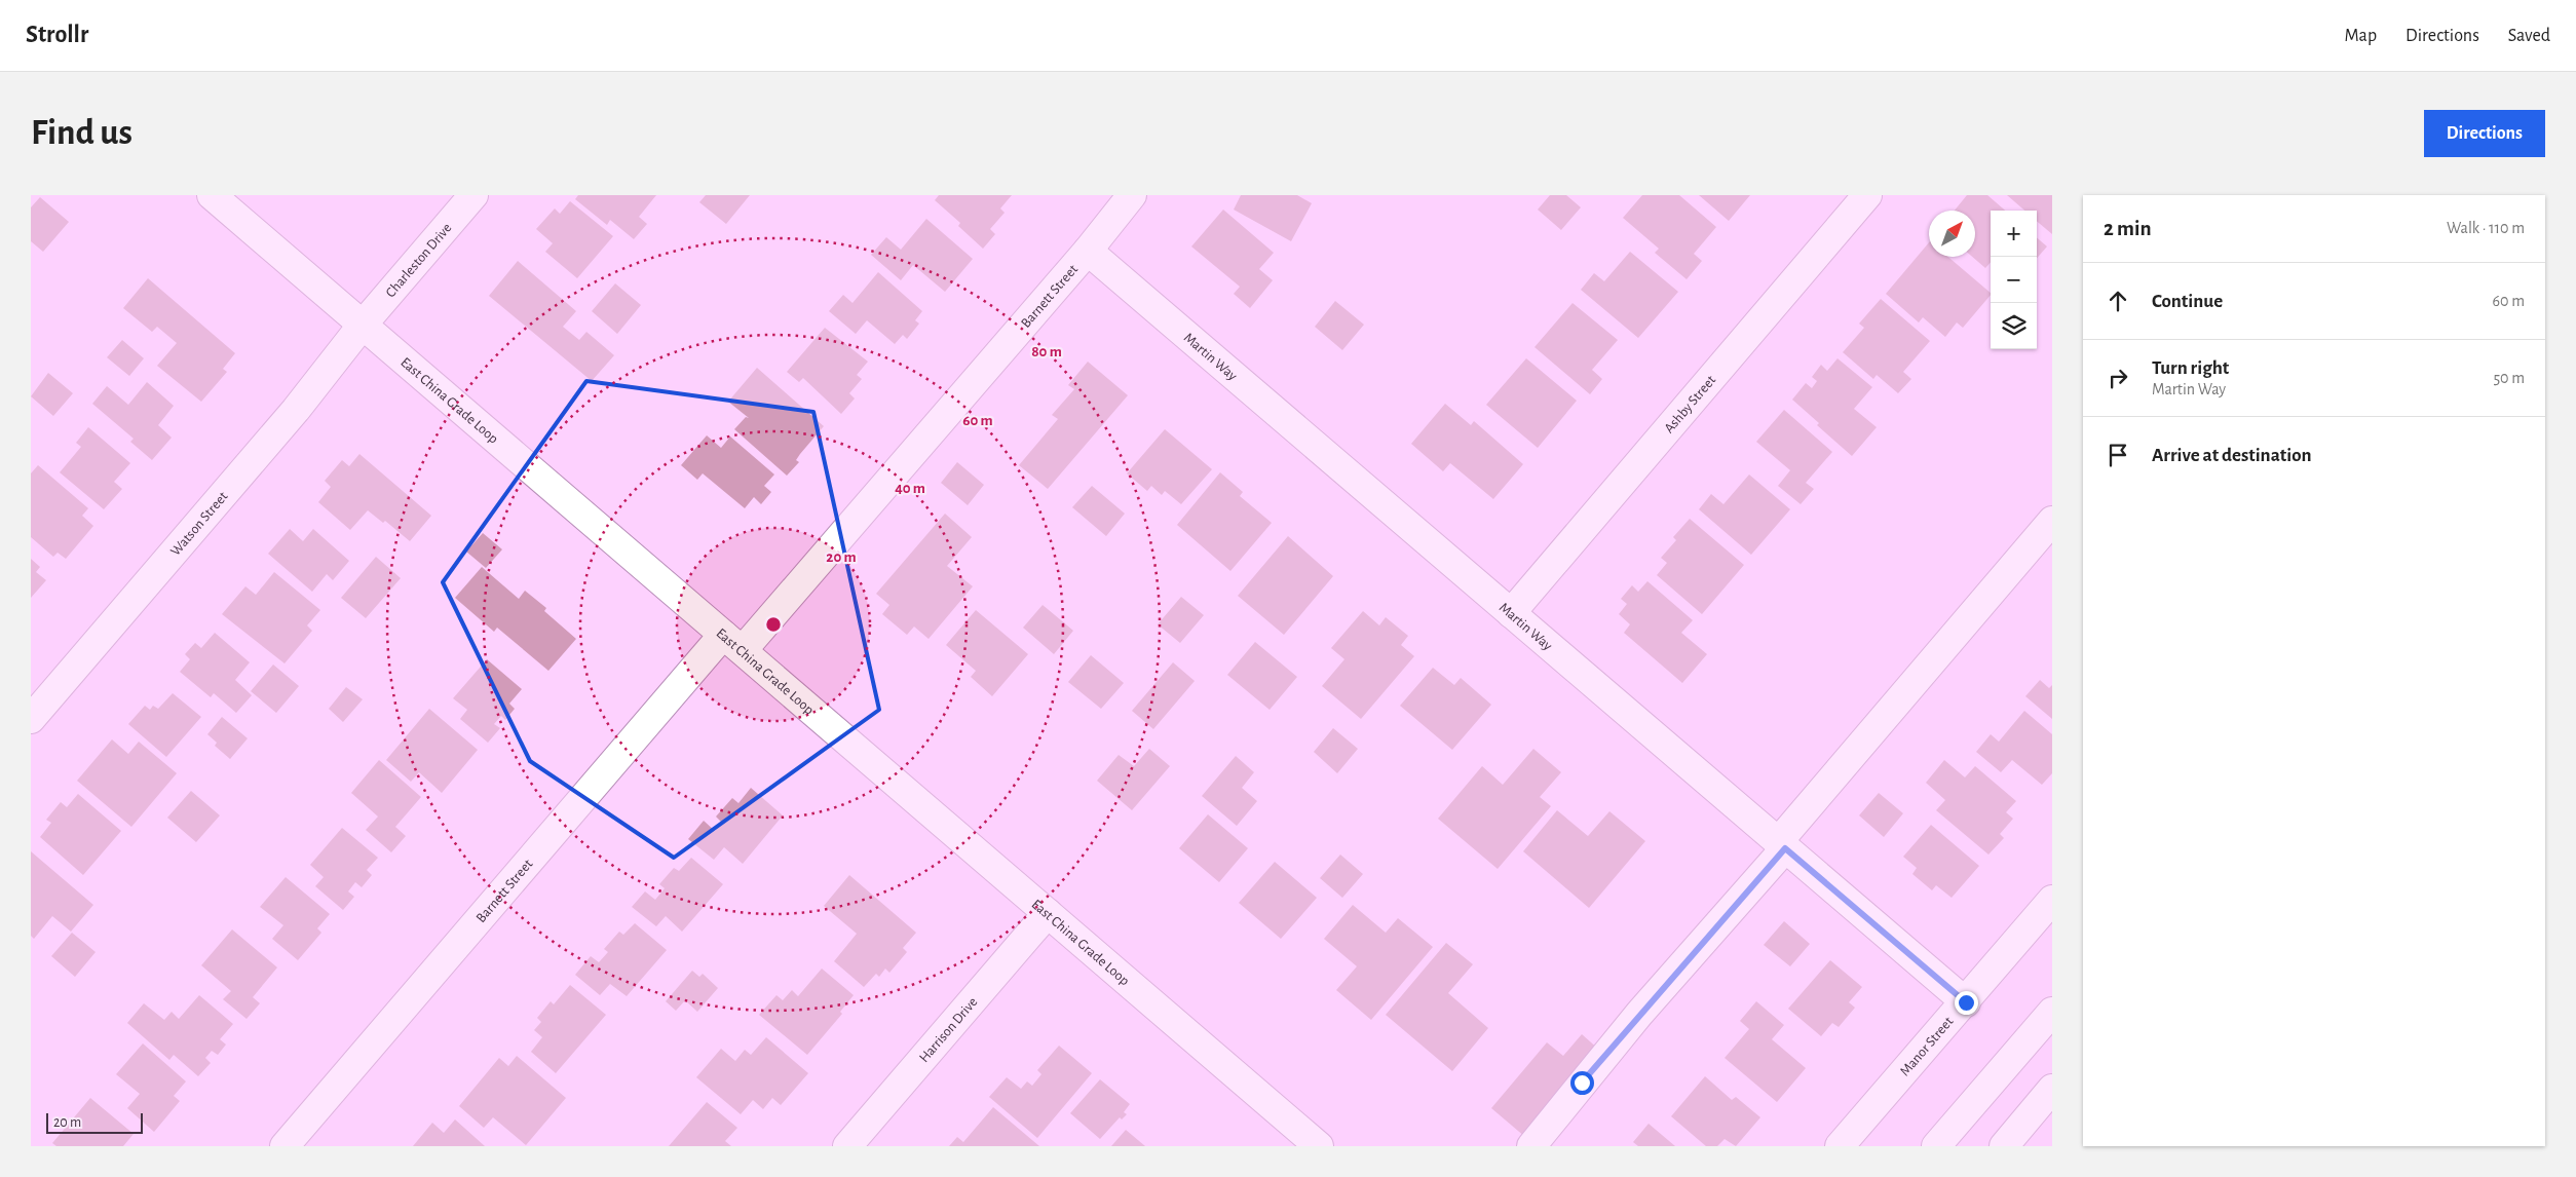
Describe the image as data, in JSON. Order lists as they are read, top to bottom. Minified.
{"streets":{"street":["Charleston Drive","Barnett Street","Martin Way","East China Grade Loop","Ashby Street","Watson Street","Harrison Drive","Manor Street"]},"crossings":[["Charleston Drive","East China Grade Loop"],["Charleston Drive","Watson Street"],["Barnett Street","Martin Way"],["Barnett Street","East China Grade Loop"],["Martin Way","Ashby Street"],["Martin Way","Manor Street"],["East China Grade Loop","Watson Street"],["East China Grade Loop","Harrison Drive"]],"scale_bar":"20 m","north":"top right","page":{"header":"Strollr","nav":["Map","Directions","Saved"],"buttons":"Directions","title":"Find us","heading":["2 min","Walk · 110 m"],"map_buttons":["+","−"],"list":[["Continue","60 m"],["Turn right","Martin Way","50 m"],"Arrive at destination"],"scale":"20 m"},"rings":["80 m","60 m","40 m","20 m"]}
